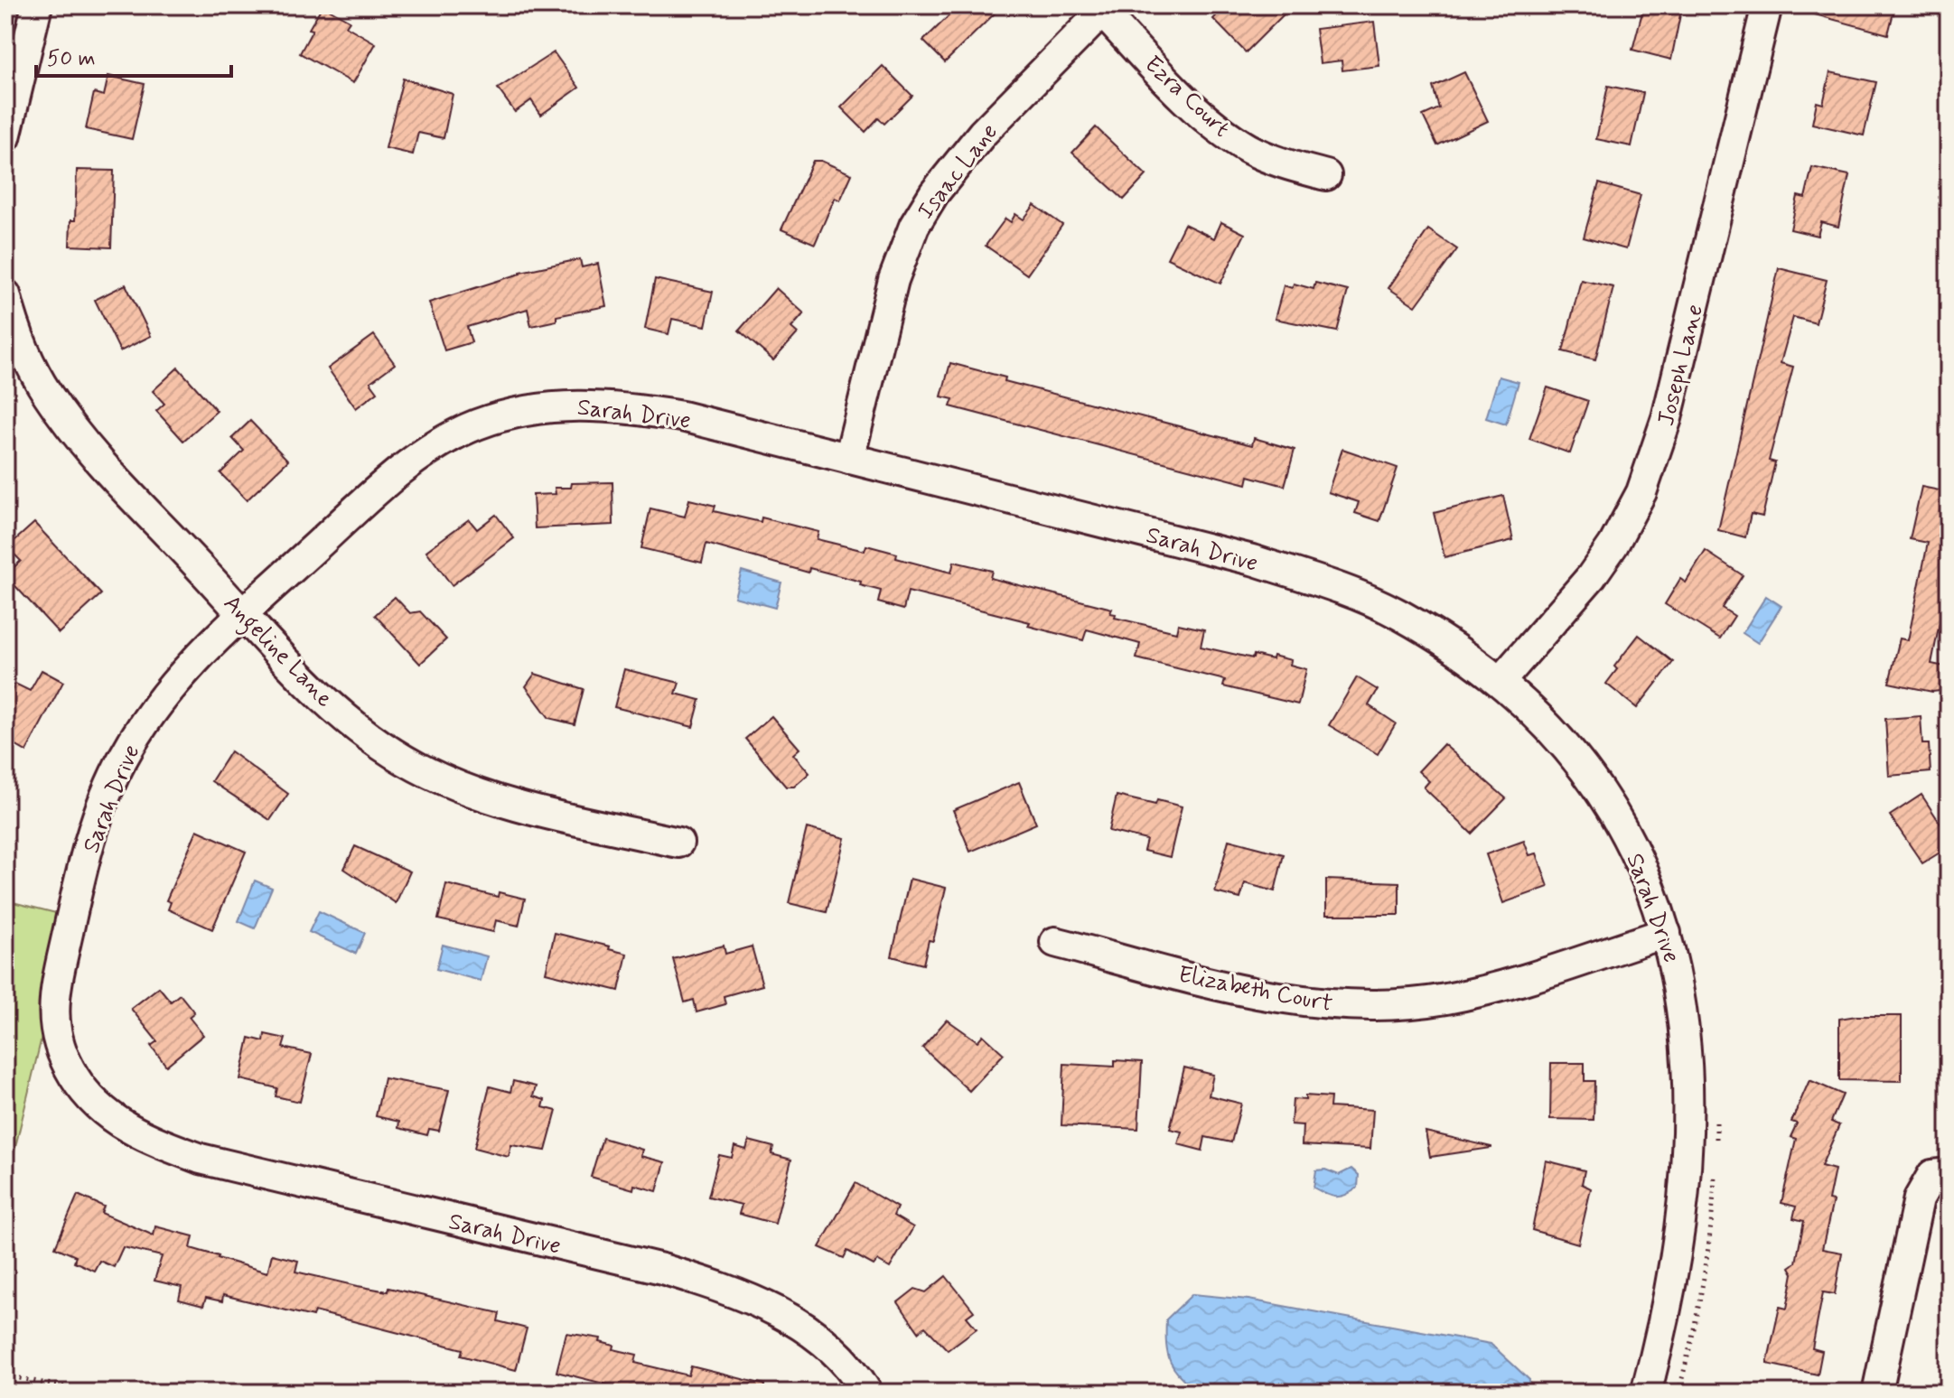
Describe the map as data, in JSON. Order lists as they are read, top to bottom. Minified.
{"streets":{"street":["Ezra Court","Isaac Lane","Joseph Lane","Sarah Drive","Angeline Lane","Elizabeth Court"]},"crossings":[["Ezra Court","Isaac Lane"],["Isaac Lane","Sarah Drive"],["Joseph Lane","Sarah Drive"],["Sarah Drive","Angeline Lane"],["Sarah Drive","Elizabeth Court"]],"scale_bar":"50 m"}
